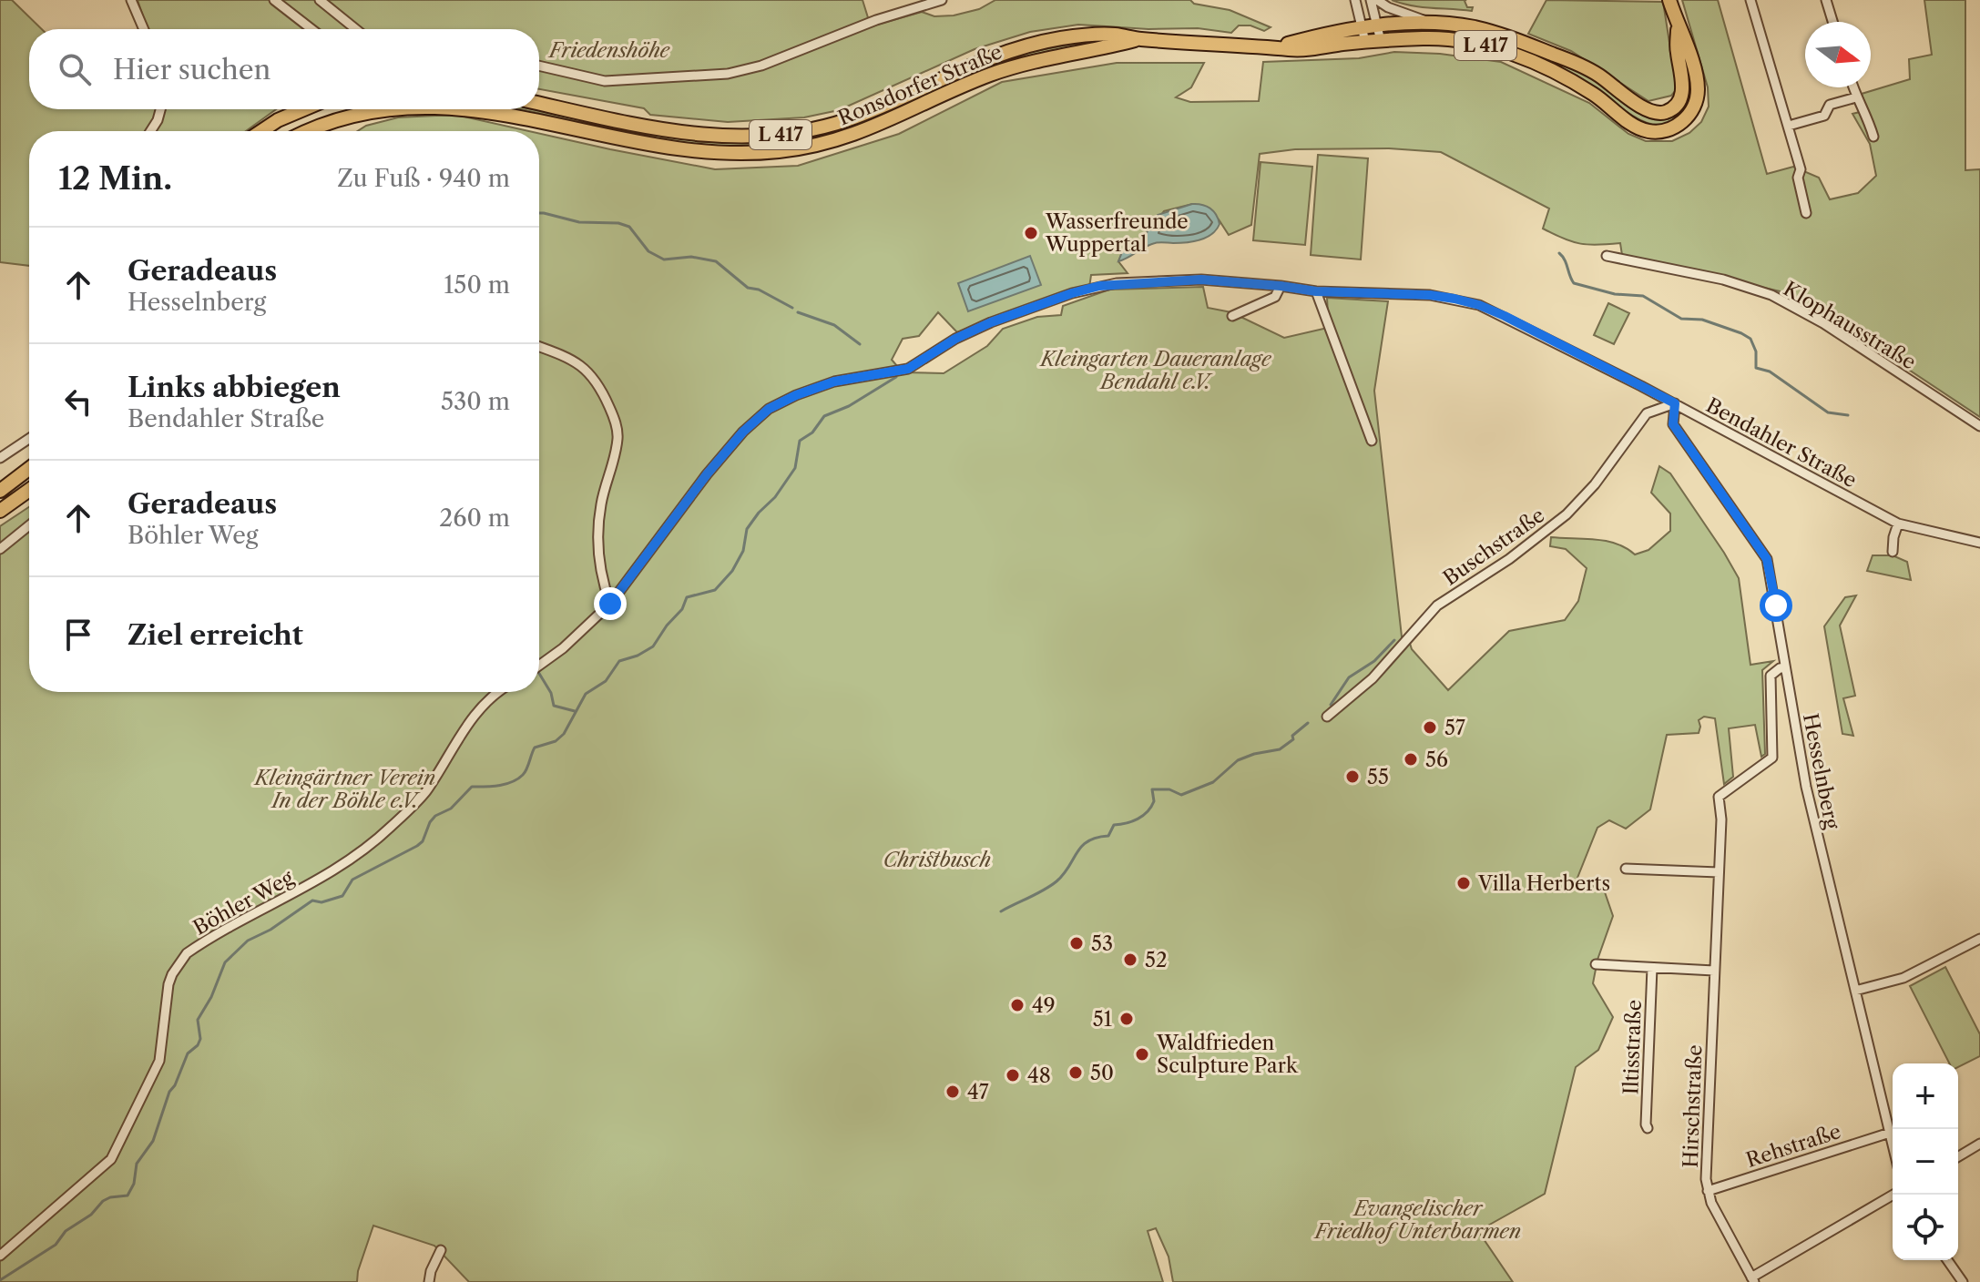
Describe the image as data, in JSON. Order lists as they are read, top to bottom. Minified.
{"streets":{"main road":["L 417","Ronsdorfer Straße"],"street":["Klophausstraße","Bendahler Straße","Buschstraße","Hesselnberg","Böhler Weg","Iltisstraße","Hirschstraße","Rehstraße"]},"crossings":[["Bendahler Straße","Buschstraße"],["Bendahler Straße","Hesselnberg"],["Buschstraße","Hesselnberg"],["Hesselnberg","Hirschstraße"],["Hesselnberg","Rehstraße"],["Hirschstraße","Rehstraße"]],"parks":["Friedenshöhe","Kleingarten Daueranlage Bendahl e.V.","Kleingärtner Verein In der Böhle e.V.","Christbusch","Evangelischer Friedhof Unterbarmen"],"places":["Wasserfreunde Wuppertal","57","56","55","Villa Herberts","53","52","49","51","Waldfrieden Sculpture Park","50","48","47"],"north":"right","page":{"search":"Hier suchen","heading":["12 Min.","Zu Fuß · 940 m"],"list":[["Geradeaus","Hesselnberg","150 m"],["Links abbiegen","Bendahler Straße","530 m"],["Geradeaus","Böhler Weg","260 m"],"Ziel erreicht"],"map_buttons":["+","−"]}}
